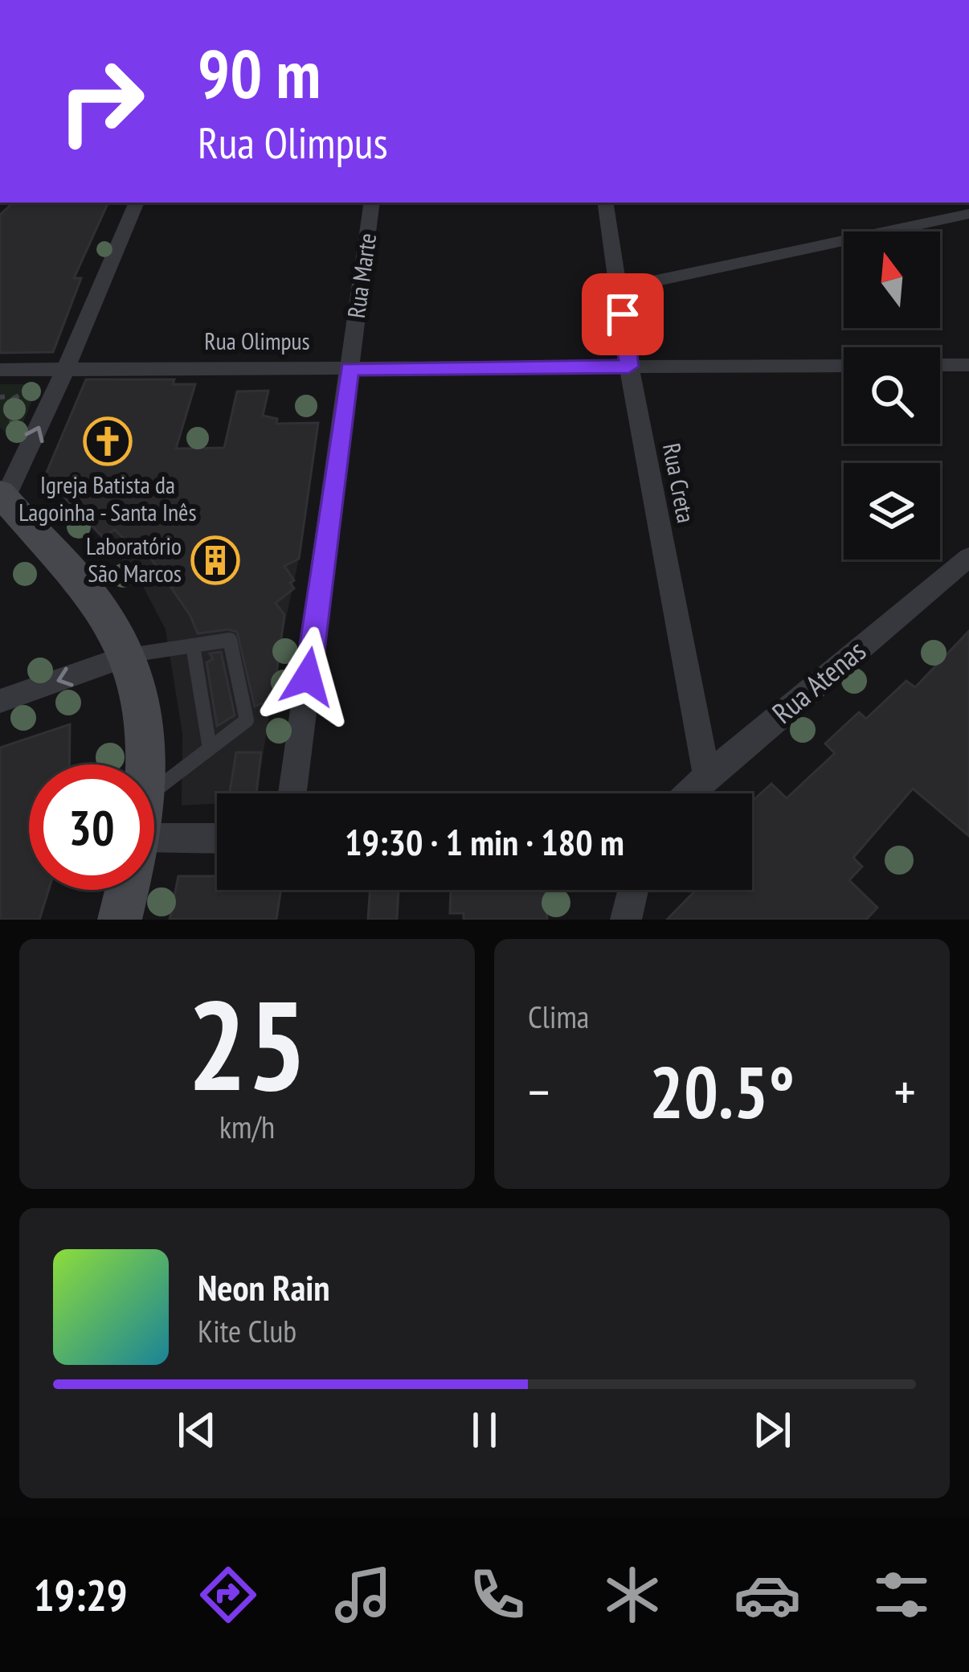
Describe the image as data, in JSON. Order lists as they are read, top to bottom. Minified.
{"streets":{"street":["Rua Marte","Rua Olimpus","Rua Creta","Rua Atenas"]},"crossings":[["Rua Marte","Rua Olimpus"],["Rua Olimpus","Rua Creta"],["Rua Creta","Rua Atenas"]],"places":{"church":["Igreja Batista da Lagoinha - Santa Inês"],"building":["Laboratório São Marcos"]},"north":"top","page":{"turn":["90 m","Rua Olimpus"],"limit":"30","trip":"19:30 · 1 min · 180 m","tile":[["25","km/h"],"Clima"],"heat":["−","20.5°","+"],"song":["Neon Rain","Kite Club"],"tabs":"19:29"}}
